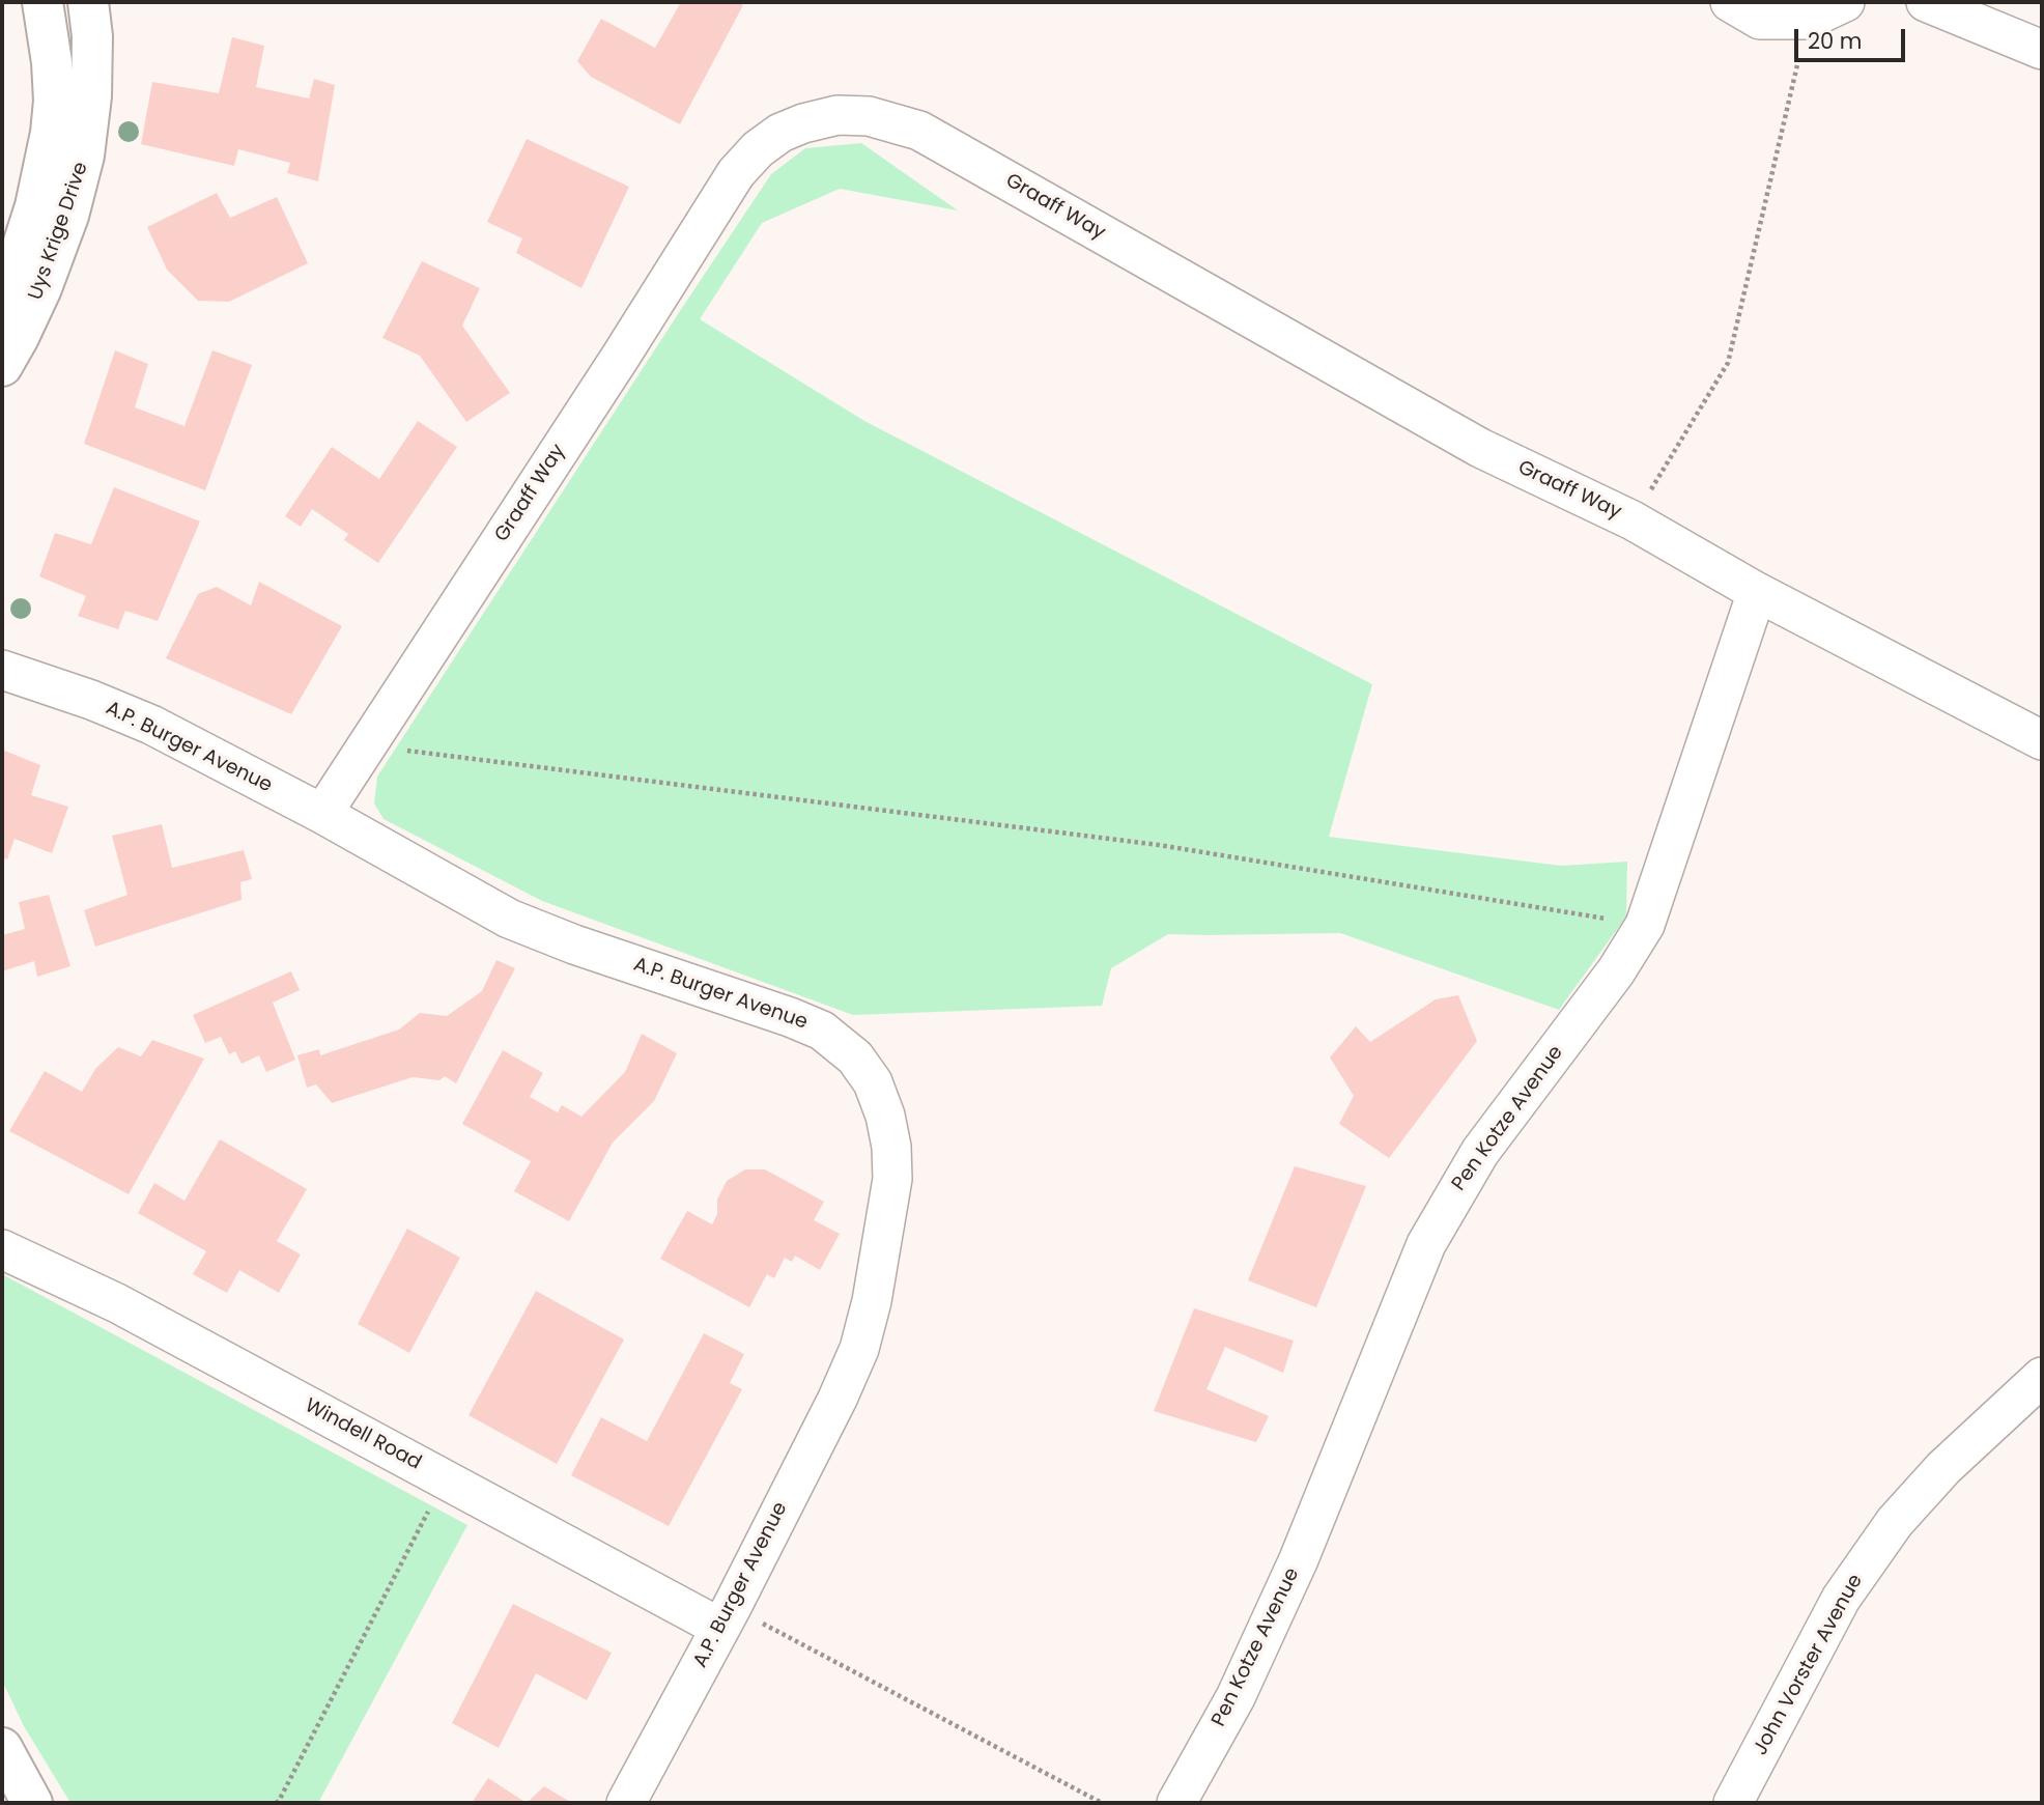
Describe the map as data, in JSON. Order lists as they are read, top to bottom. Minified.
{"streets":{"street":["Graaff Way","Uys Krige Drive","A.P. Burger Avenue","Pen Kotze Avenue","Windell Road","John Vorster Avenue"]},"crossings":[["Graaff Way","A.P. Burger Avenue"],["Graaff Way","Pen Kotze Avenue"],["A.P. Burger Avenue","Windell Road"]],"scale_bar":"20 m"}
